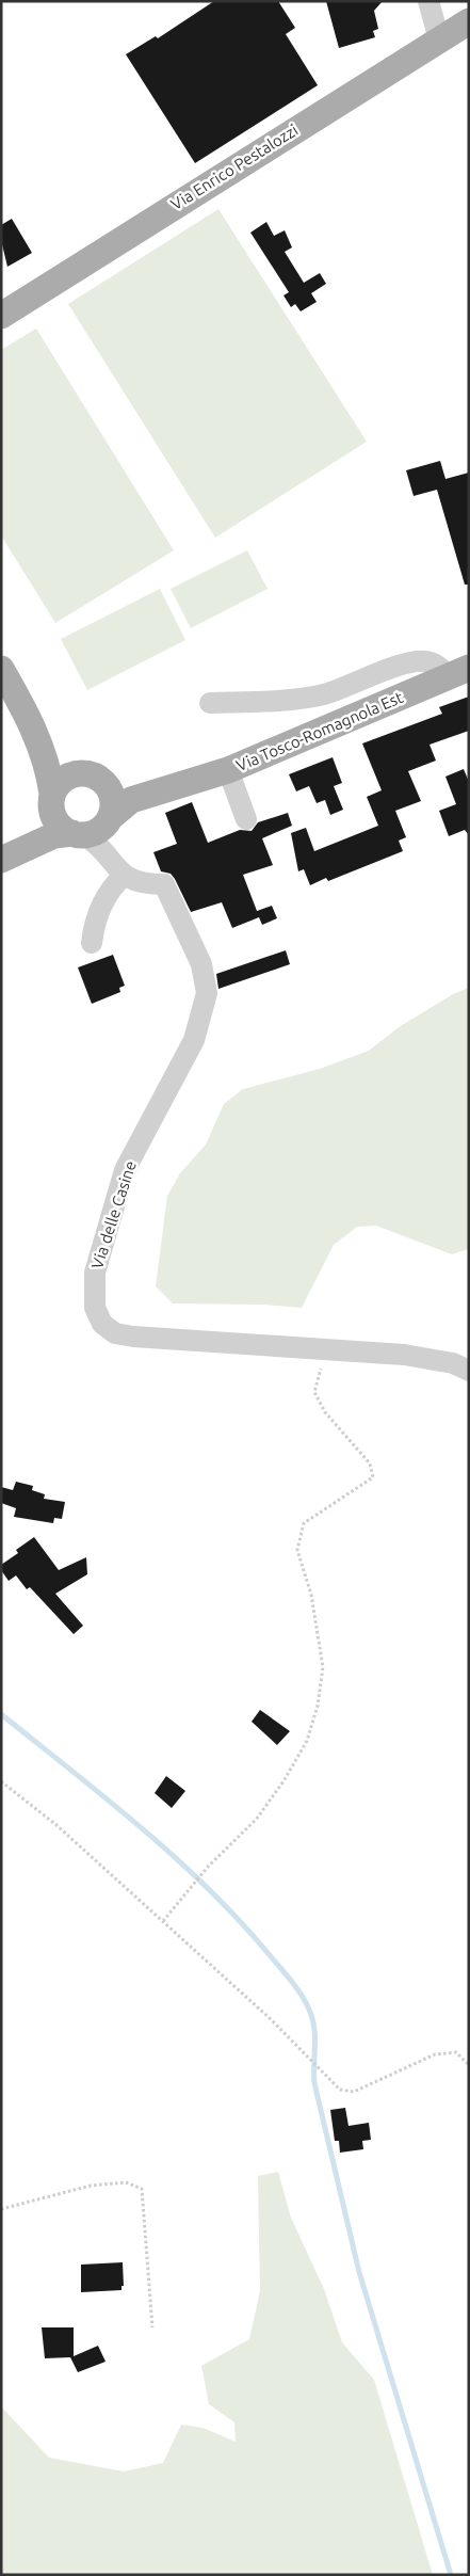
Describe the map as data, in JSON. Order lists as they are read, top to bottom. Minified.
{"streets":{"main road":["Via Enrico Pestalozzi","Via Tosco-Romagnola Est"],"street":["Via delle Casine"]}}
